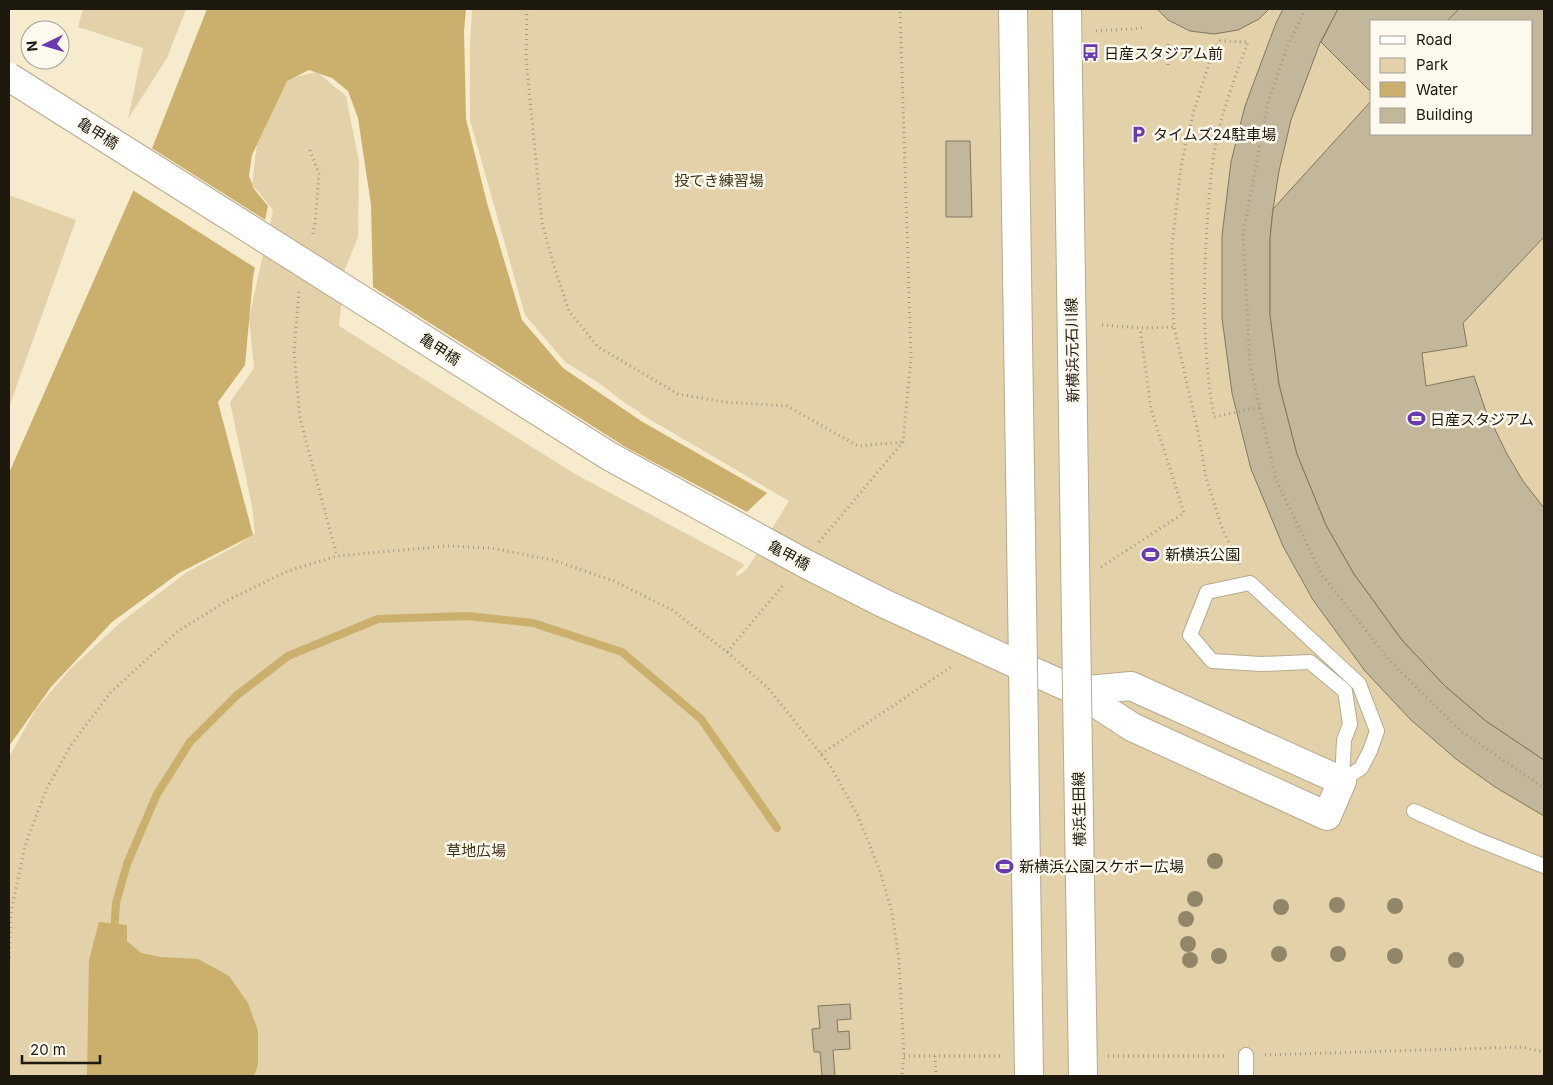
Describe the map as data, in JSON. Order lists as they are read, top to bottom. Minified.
{"streets":{"main road":["亀甲橋","新横浜元石川線","横浜生田線"]},"crossings":[["新横浜元石川線","横浜生田線"]],"parks":["投てき練習場","草地広場"],"places":{"bus stop":["日産スタジアム前"],"parking":["タイムズ24駐車場"],"sports":["日産スタジアム","新横浜公園","新横浜公園スケボー広場"]},"legend":["Road","Park","Water","Building"],"scale_bar":"20 m","north":"left"}
